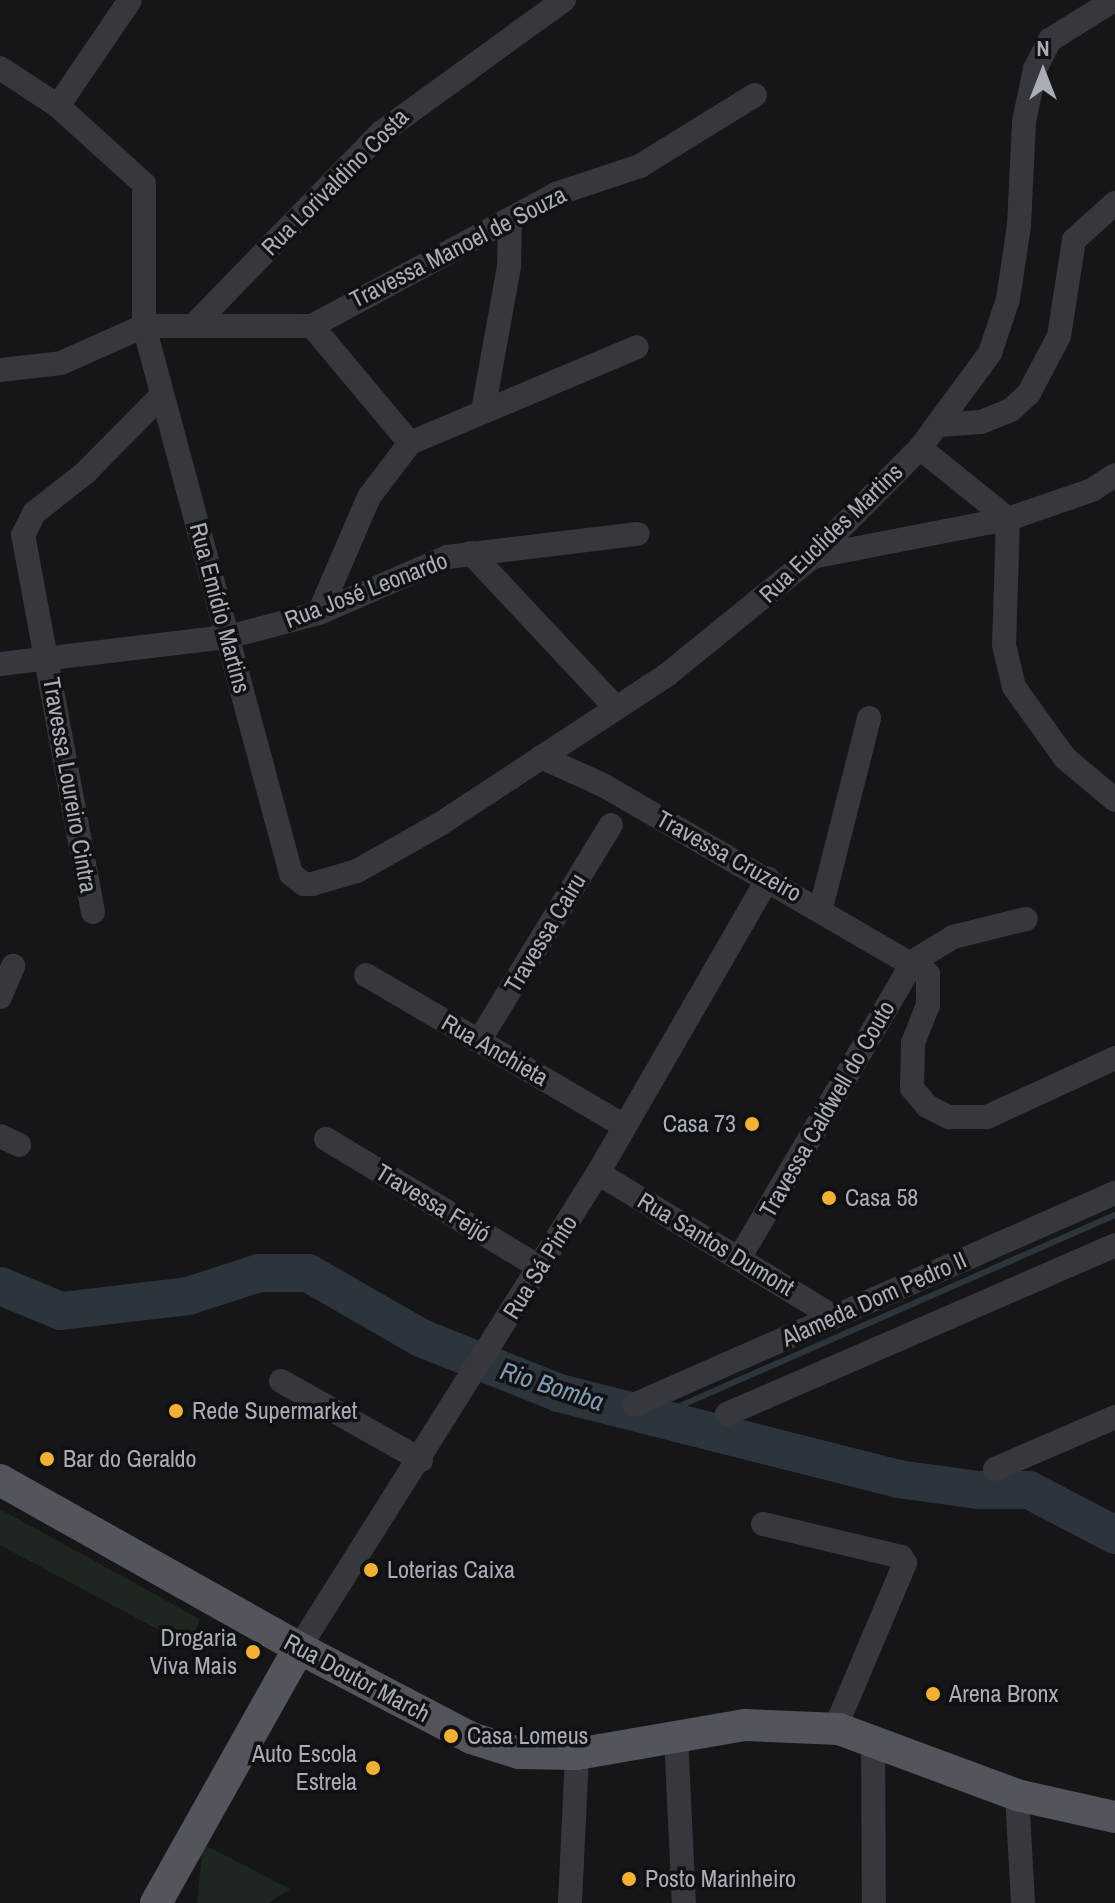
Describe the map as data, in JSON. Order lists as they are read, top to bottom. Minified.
{"streets":{"main road":["Rua Doutor March"],"street":["Rua Lorivaldino Costa","Travessa Manoel de Souza","Rua Euclides Martins","Rua José Leonardo","Rua Emídio Martins","Travessa Loureiro Cintra","Travessa Cruzeiro","Travessa Cairu","Rua Anchieta","Travessa Caldwell do Couto","Travessa Feijó","Rua Santos Dumont","Rua Sá Pinto","Alameda Dom Pedro II"]},"crossings":[["Rua Euclides Martins","Rua Emídio Martins"],["Rua Euclides Martins","Travessa Cruzeiro"],["Rua José Leonardo","Rua Emídio Martins"],["Rua José Leonardo","Travessa Loureiro Cintra"],["Rua Emídio Martins","Travessa Loureiro Cintra"],["Travessa Cruzeiro","Travessa Caldwell do Couto"],["Travessa Cruzeiro","Rua Sá Pinto"],["Travessa Cairu","Rua Anchieta"],["Rua Anchieta","Rua Sá Pinto"],["Travessa Caldwell do Couto","Rua Santos Dumont"],["Travessa Feijó","Rua Sá Pinto"],["Rua Santos Dumont","Rua Sá Pinto"],["Rua Santos Dumont","Alameda Dom Pedro II"],["Rua Sá Pinto","Rua Doutor March"]],"water":["Rio Bomba"],"places":["Casa 73","Casa 58","Rede Supermarket","Bar do Geraldo","Loterias Caixa","Drogaria Viva Mais","Arena Bronx","Casa Lomeus","Auto Escola Estrela","Posto Marinheiro"],"north":"top"}
